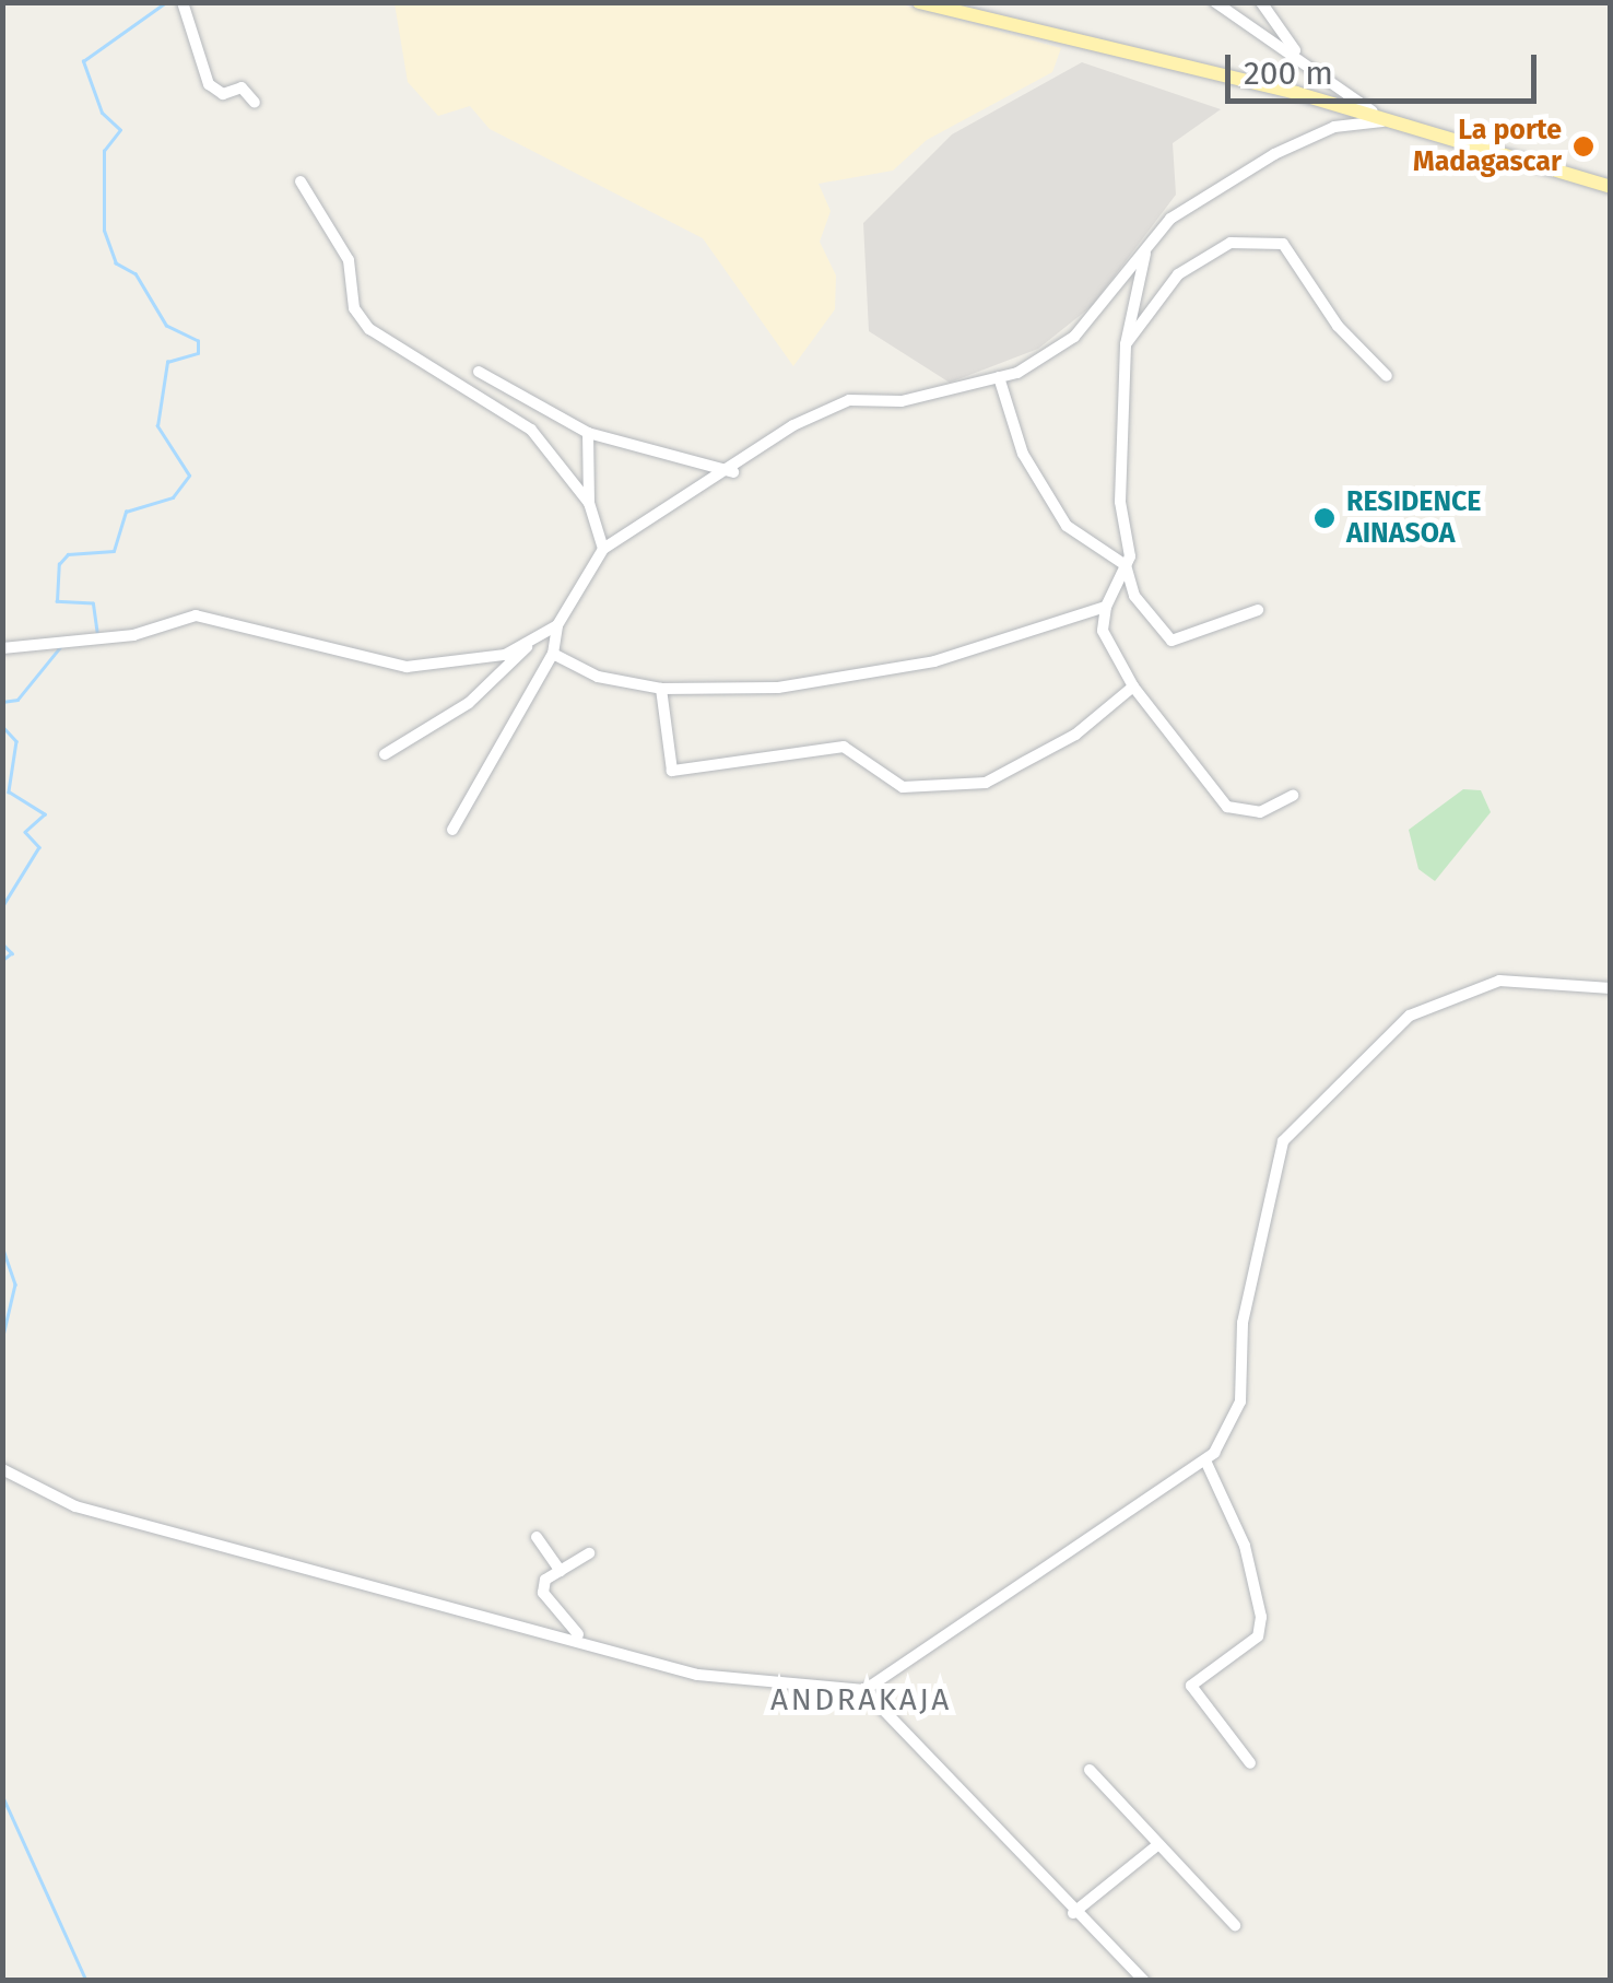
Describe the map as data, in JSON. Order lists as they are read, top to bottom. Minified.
{"districts":["ANDRAKAJA"],"places":["La porte Madagascar","RESIDENCE AINASOA"],"scale_bar":"200 m"}
